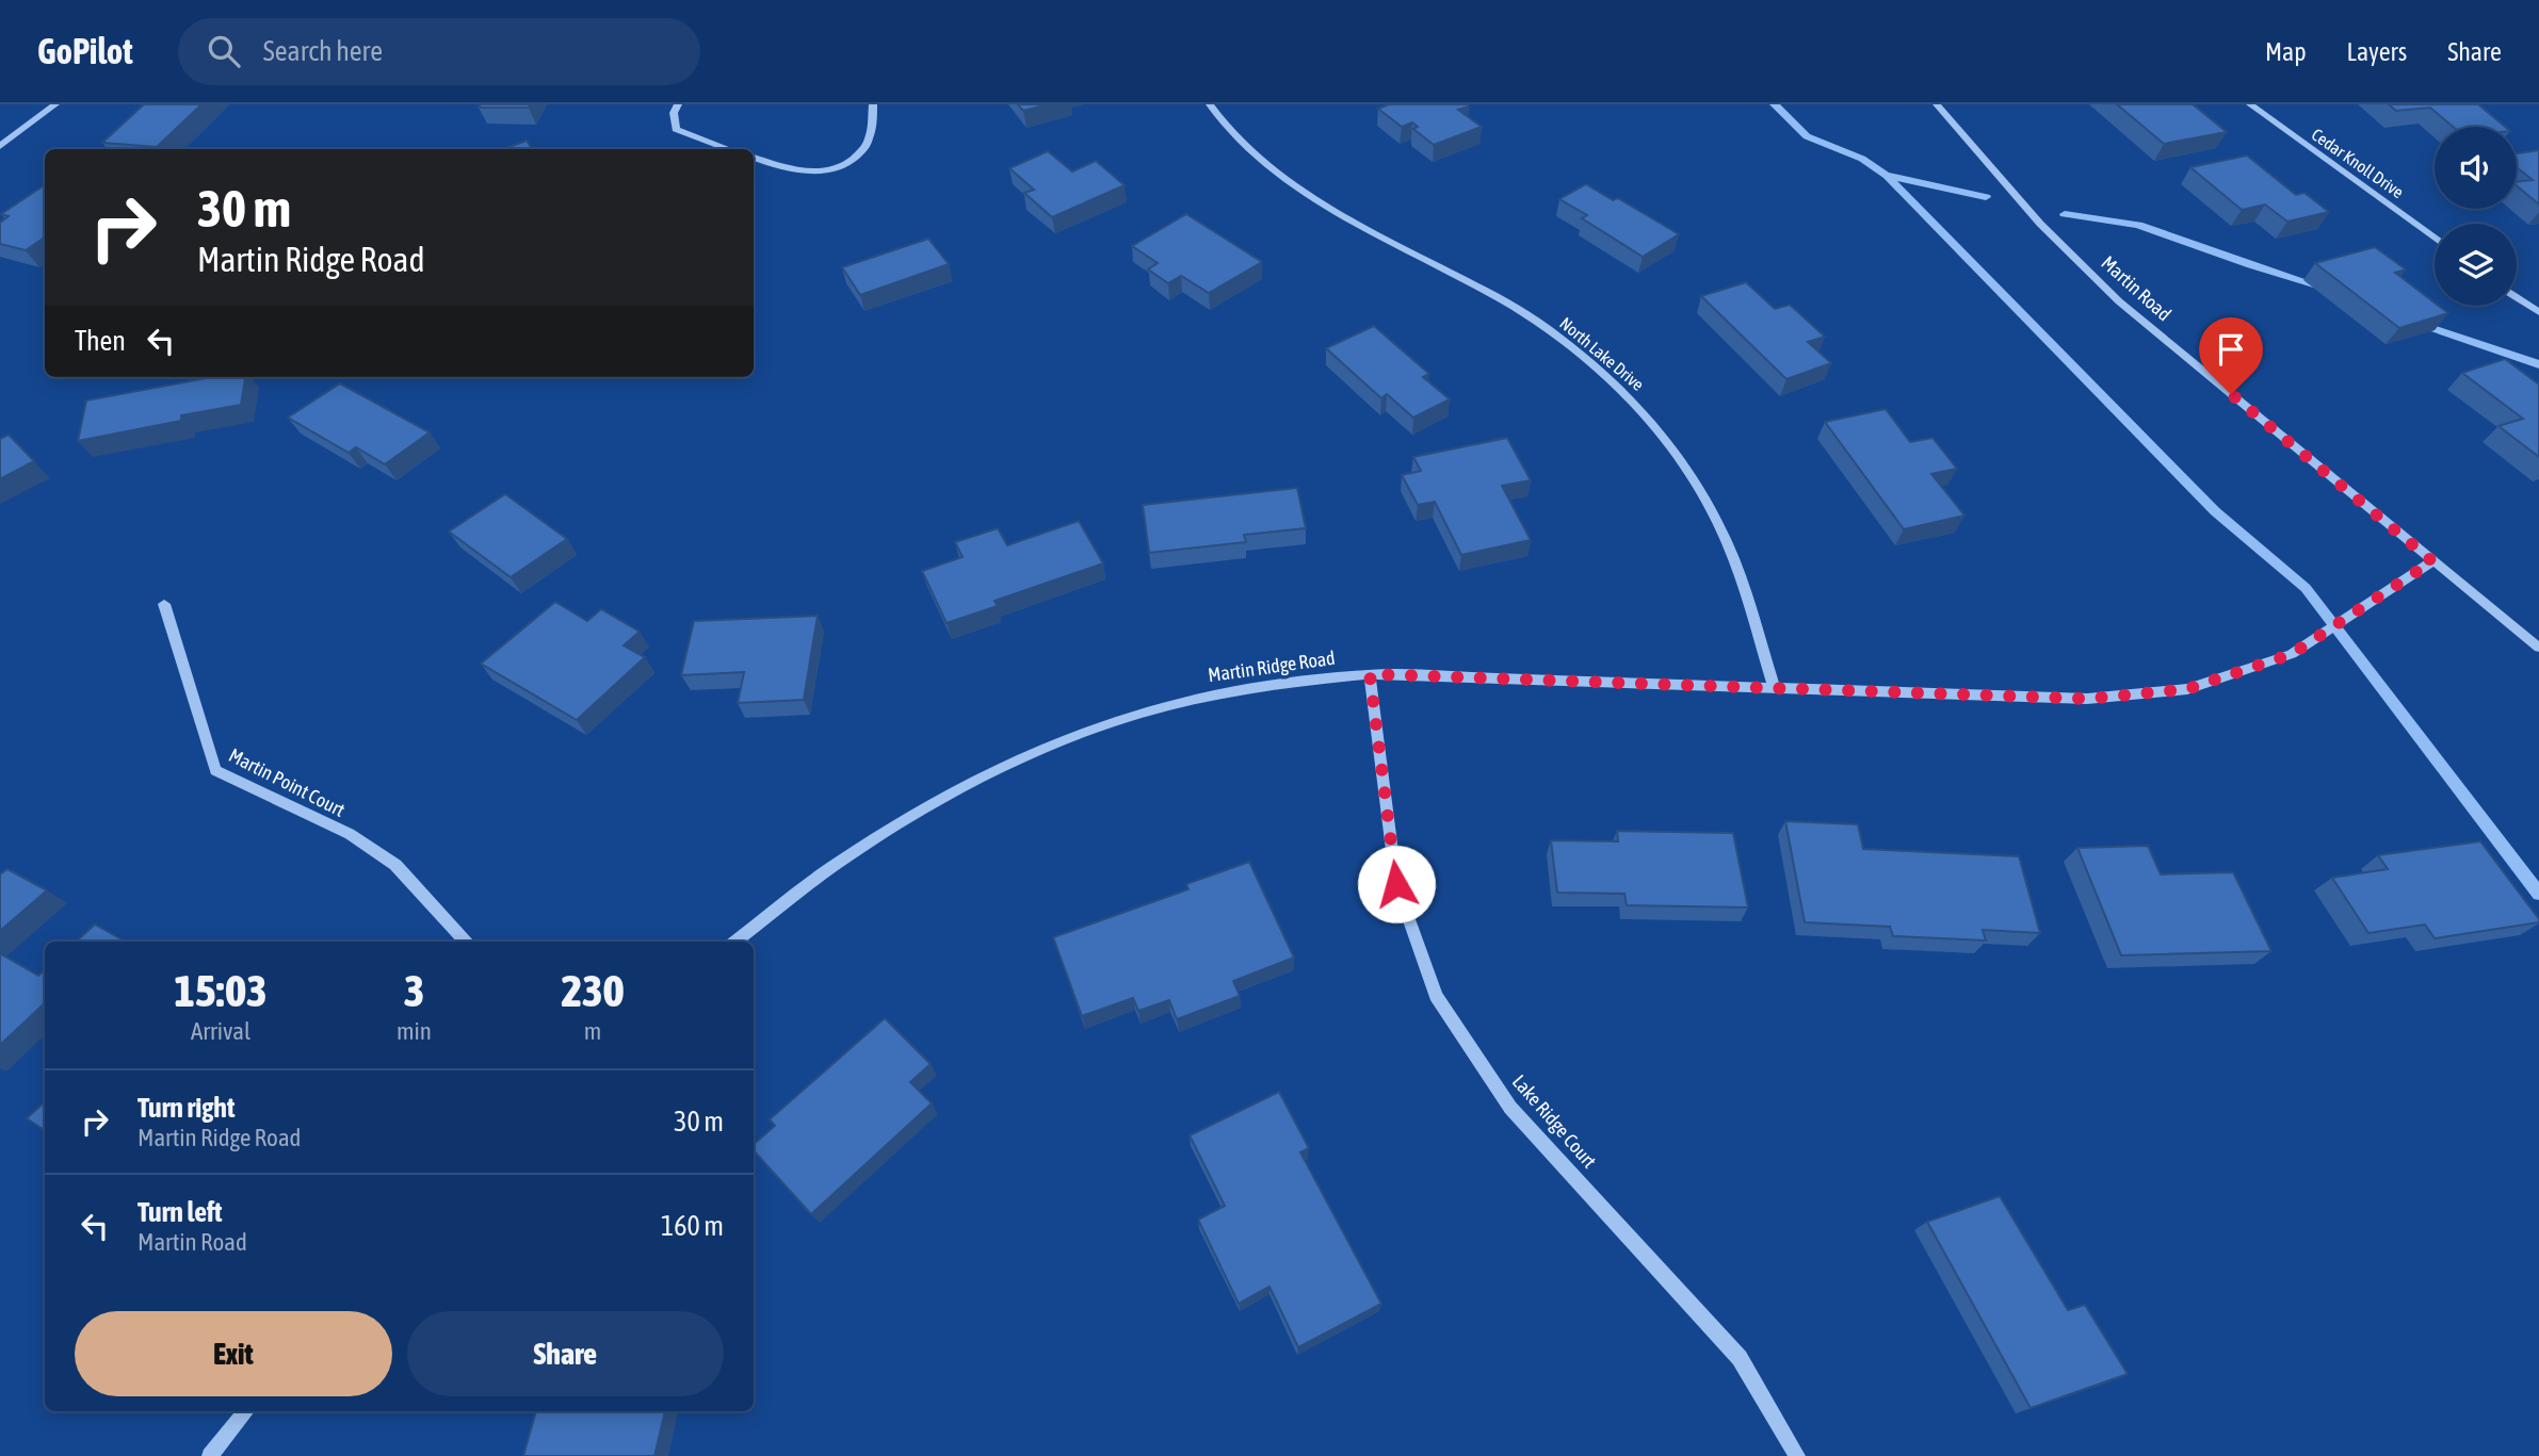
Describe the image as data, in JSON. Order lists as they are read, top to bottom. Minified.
{"streets":{"street":["Cedar Knoll Drive","Martin Road","North Lake Drive","Martin Ridge Road","Martin Point Court","Lake Ridge Court"]},"crossings":[["Martin Road","Martin Ridge Road"],["North Lake Drive","Martin Ridge Road"],["Martin Ridge Road","Lake Ridge Court"]],"page":{"header":"GoPilot","search":"Search here","nav":["Map","Layers","Share"],"turn":["30 m","Martin Ridge Road"],"then":"Then","eta":["15:03","Arrival","3","min","230","m"],"list":[{"name":"Turn right","note":"Martin Ridge Road","value":"30 m"},{"name":"Turn left","note":"Martin Road","value":"160 m"}],"buttons":["Exit","Share"]}}
